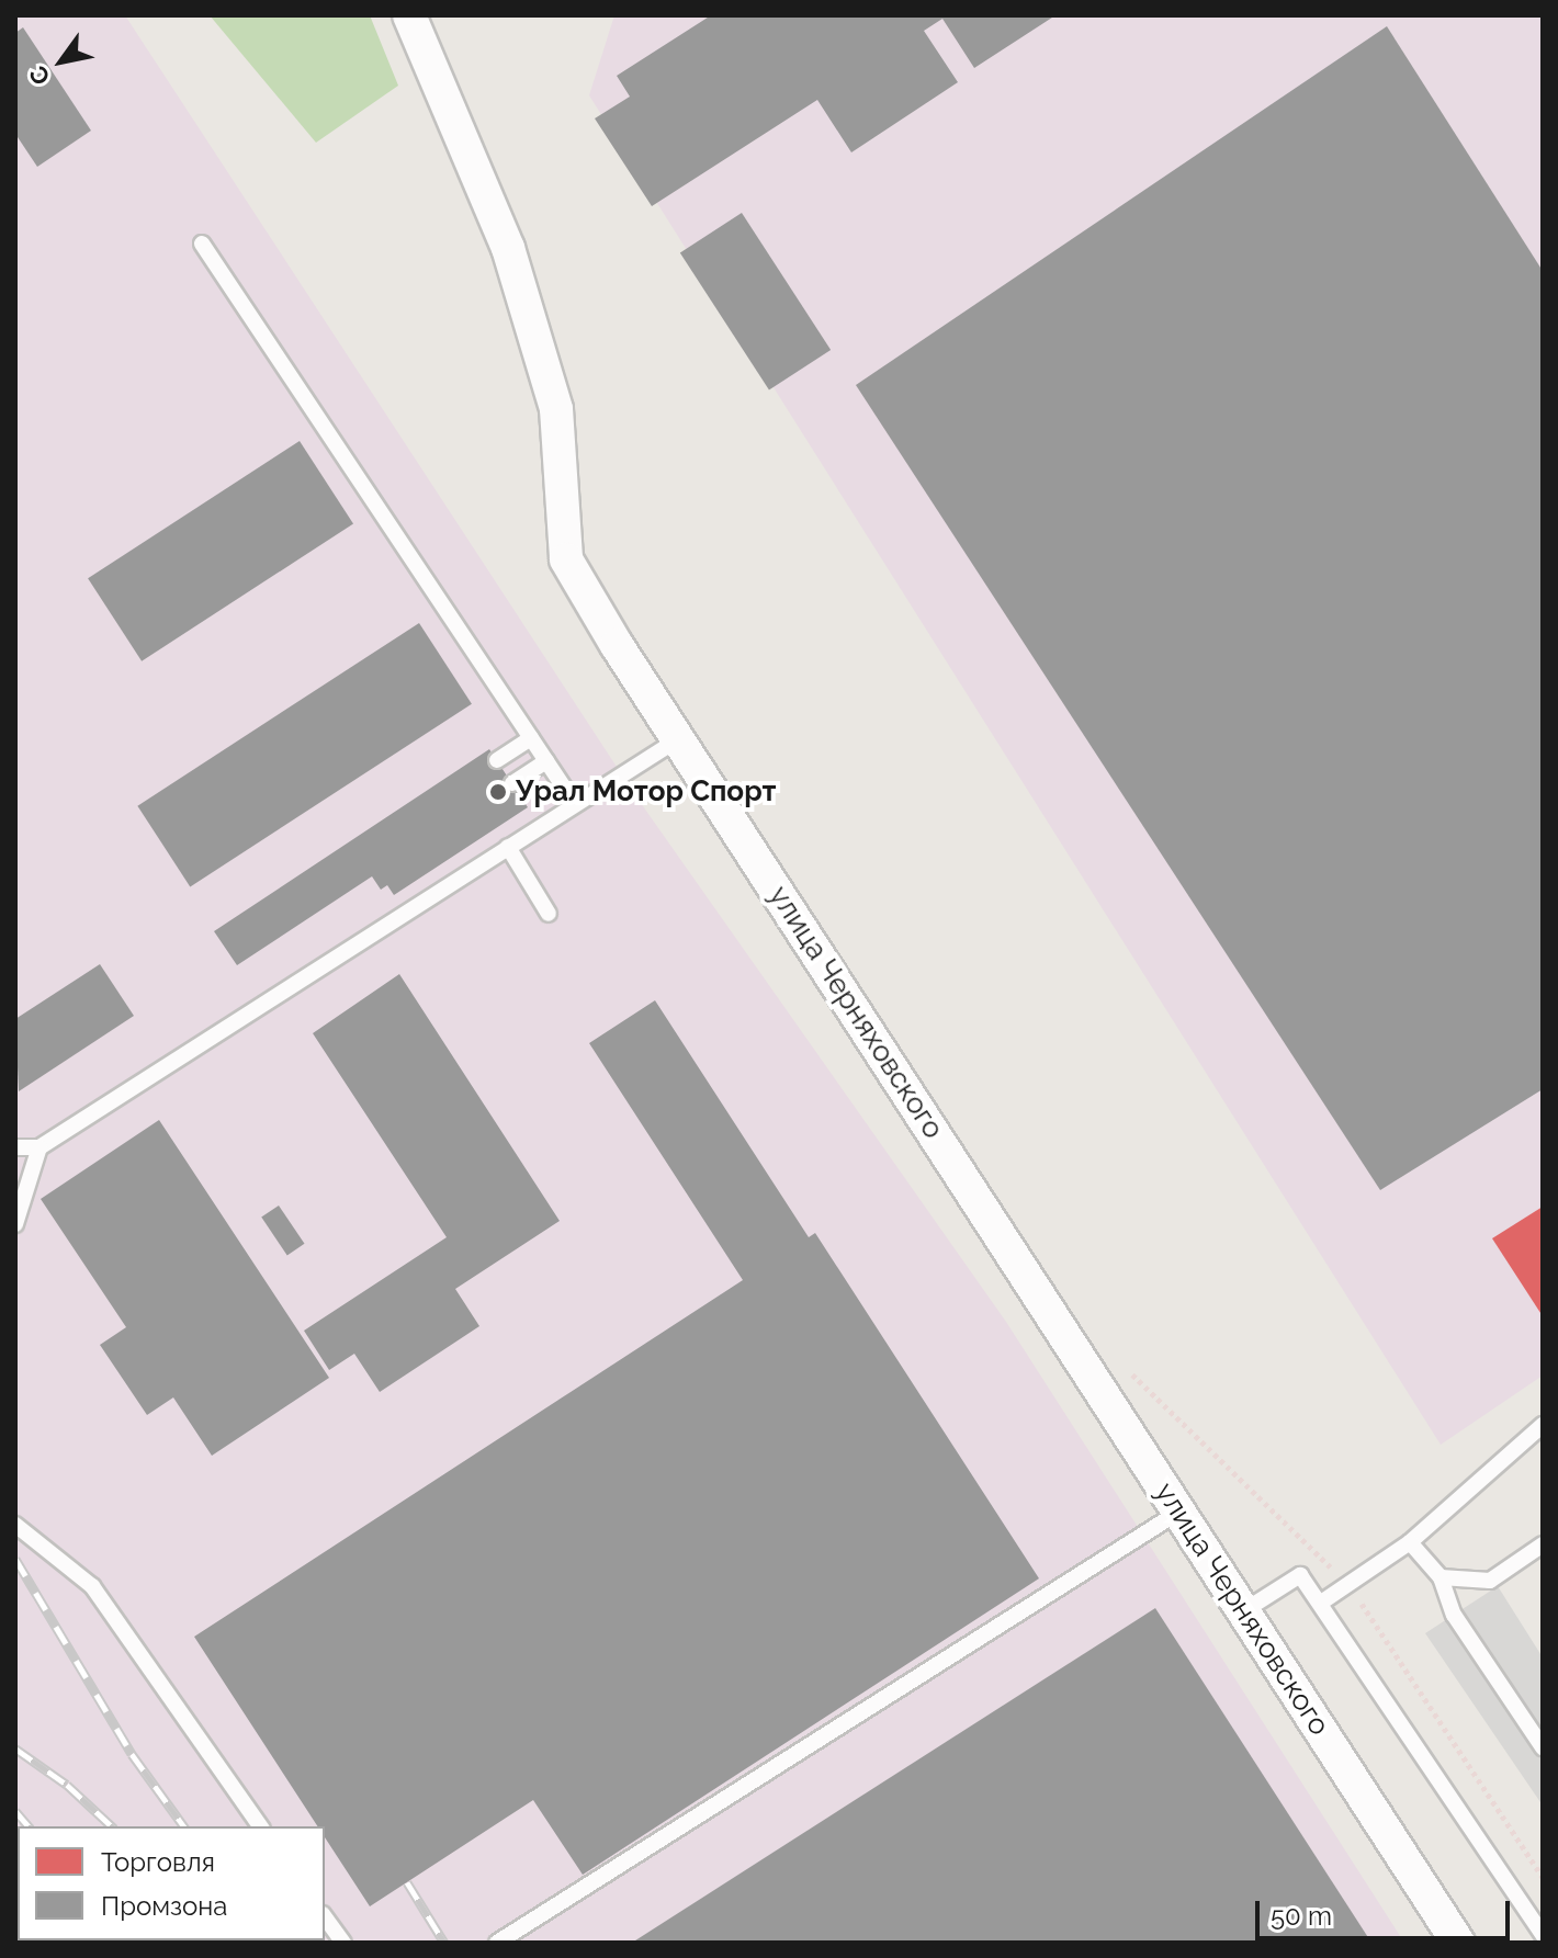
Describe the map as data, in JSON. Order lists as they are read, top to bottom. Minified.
{"streets":{"street":["улица Черняховского"]},"places":["Урал Мотор Спорт"],"legend":["Торговля","Промзона"],"scale_bar":"50 m","north":"bottom left"}
